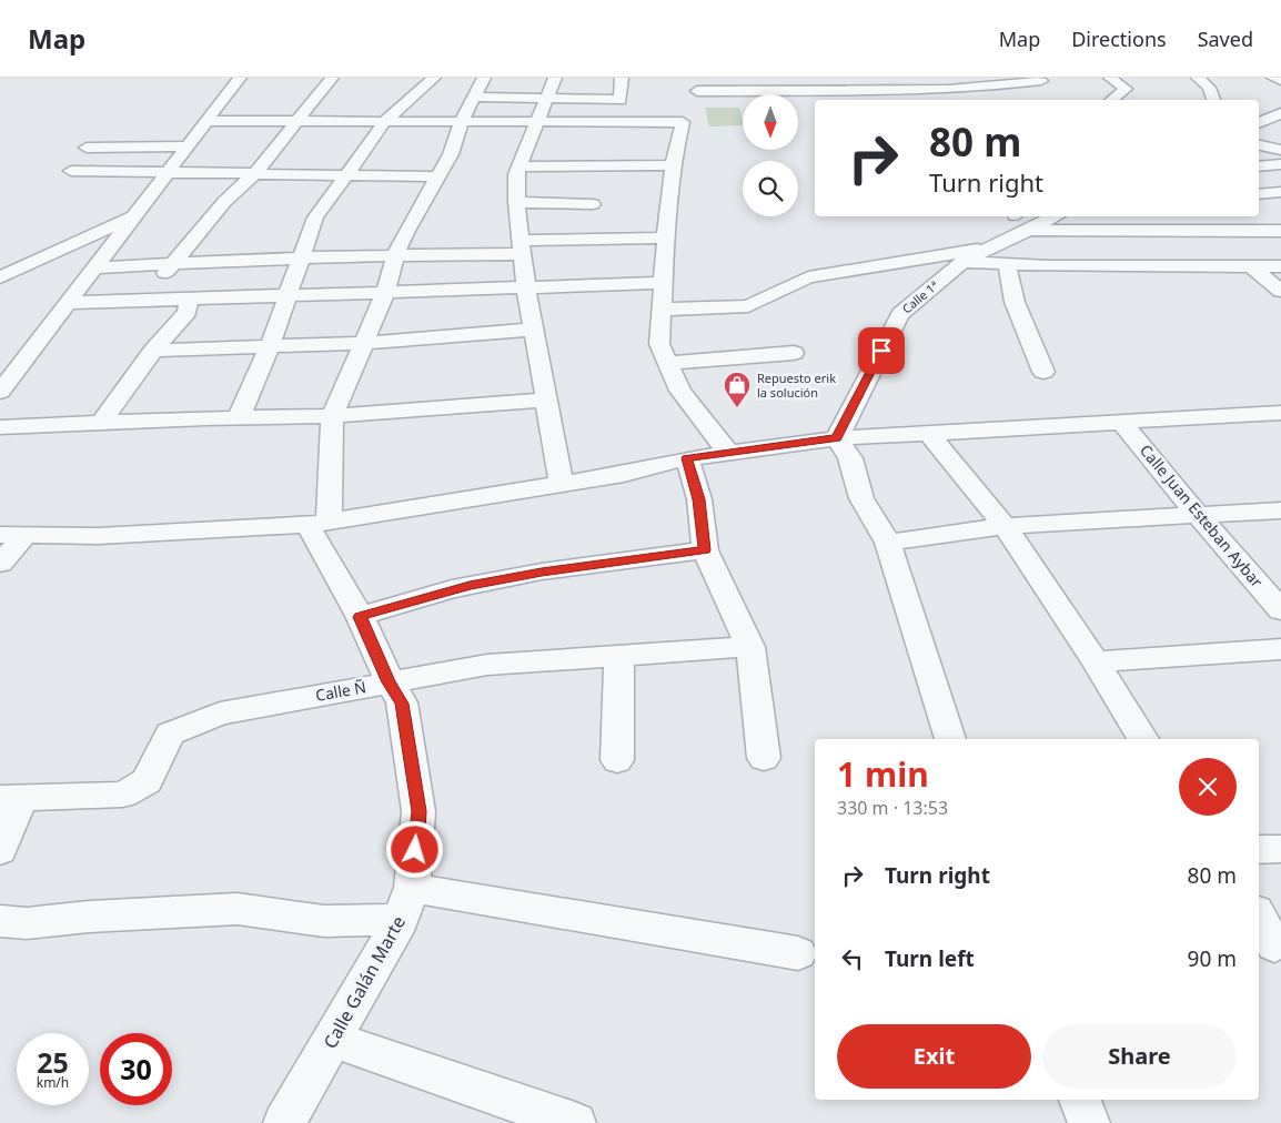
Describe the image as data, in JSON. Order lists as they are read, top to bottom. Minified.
{"streets":{"street":["Calle 1ª","Calle Juan Esteban Aybar","Calle Ñ","Calle Galán Marte"]},"crossings":[["Calle Ñ","Calle Galán Marte"]],"places":{"shop":["Repuesto erik la solución"]},"north":"bottom","page":{"header":"Map","nav":["Map","Directions","Saved"],"turn":["80 m","Turn right"],"heading":["1 min","330 m · 13:53"],"list":[{"name":"Turn right","value":"80 m"},{"name":"Turn left","value":"90 m"}],"buttons":["Exit","Share"],"speed":"25 km/h","limit":"30"}}
